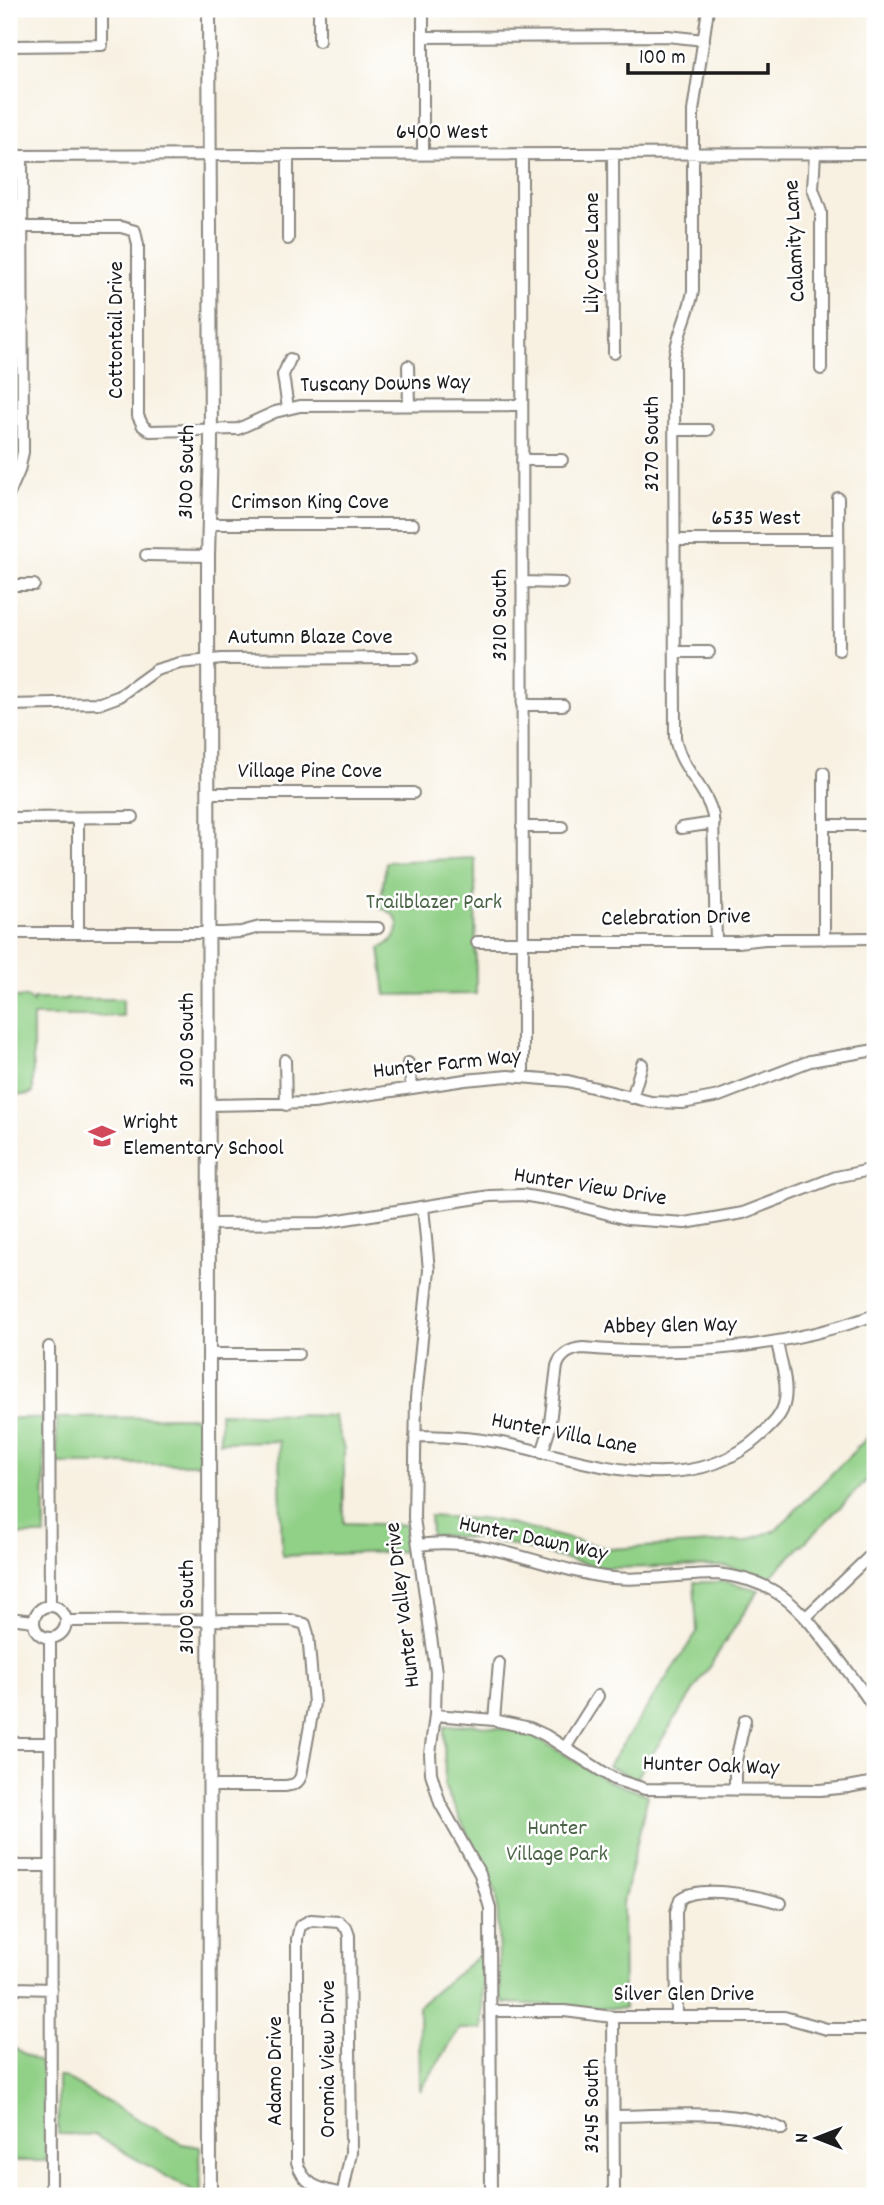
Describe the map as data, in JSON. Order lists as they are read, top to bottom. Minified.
{"streets":{"main road":["3100 South"],"street":["6400 West","Calamity Lane","Lily Cove Lane","Cottontail Drive","Tuscany Downs Way","3270 South","Crimson King Cove","6535 West","3210 South","Autumn Blaze Cove","Village Pine Cove","Celebration Drive","Hunter Farm Way","Hunter View Drive","Abbey Glen Way","Hunter Villa Lane","Hunter Dawn Way","Hunter Valley Drive","Hunter Oak Way","Silver Glen Drive","Oromia View Drive","Adamo Drive","3245 South"]},"crossings":[["6400 West","Calamity Lane"],["6400 West","Lily Cove Lane"],["6400 West","3270 South"],["6400 West","3100 South"],["6400 West","3210 South"],["Cottontail Drive","Tuscany Downs Way"],["Tuscany Downs Way","3100 South"],["Tuscany Downs Way","3210 South"],["3270 South","6535 West"],["3100 South","Crimson King Cove"],["3100 South","Autumn Blaze Cove"],["3100 South","Village Pine Cove"],["3100 South","Hunter Farm Way"],["3100 South","Hunter View Drive"],["3210 South","Celebration Drive"],["3210 South","Hunter Farm Way"],["Hunter View Drive","Hunter Valley Drive"],["Abbey Glen Way","Hunter Villa Lane"],["Hunter Villa Lane","Hunter Valley Drive"],["Hunter Dawn Way","Hunter Valley Drive"],["Hunter Valley Drive","Hunter Oak Way"],["Hunter Valley Drive","Silver Glen Drive"],["Silver Glen Drive","3245 South"],["Oromia View Drive","Adamo Drive"]],"parks":["Trailblazer Park","Hunter Village Park"],"places":{"school or university":["Wright Elementary School"]},"scale_bar":"100 m","north":"left"}
